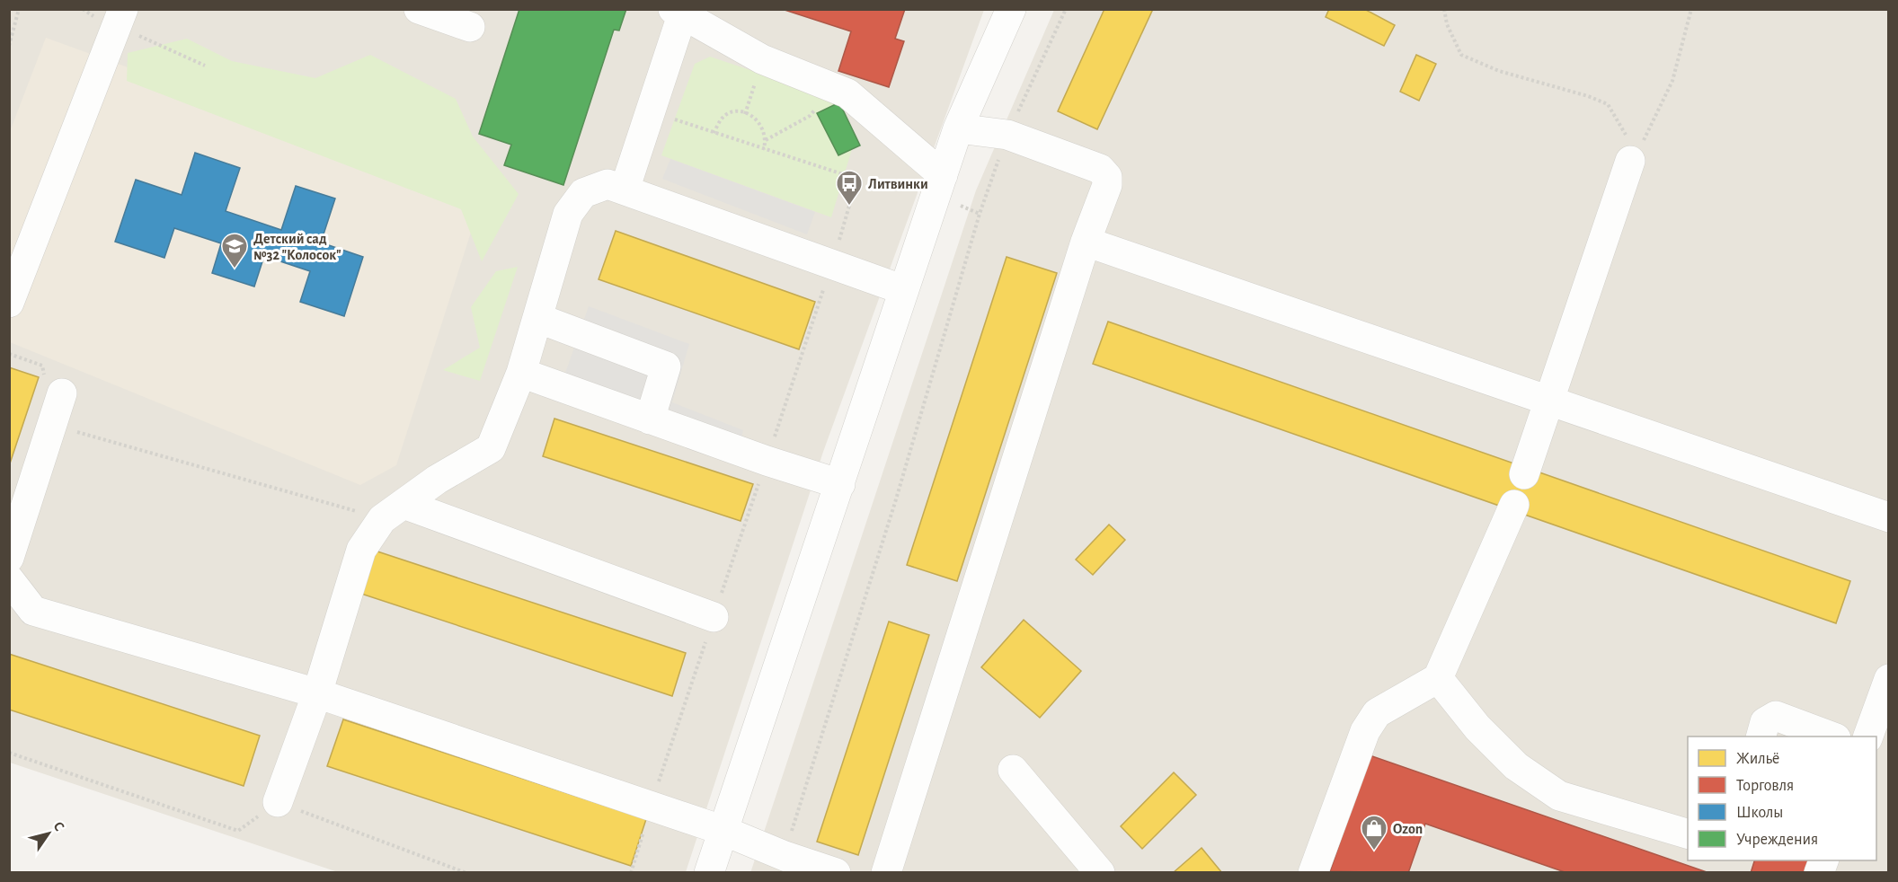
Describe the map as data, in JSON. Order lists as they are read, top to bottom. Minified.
{"places":{"bus stop":["Литвинки"],"school or university":["Детский сад №32 \"Колосок\""],"shop":["Ozon"]},"legend":["Жильё","Торговля","Школы","Учреждения"],"north":"top right"}
